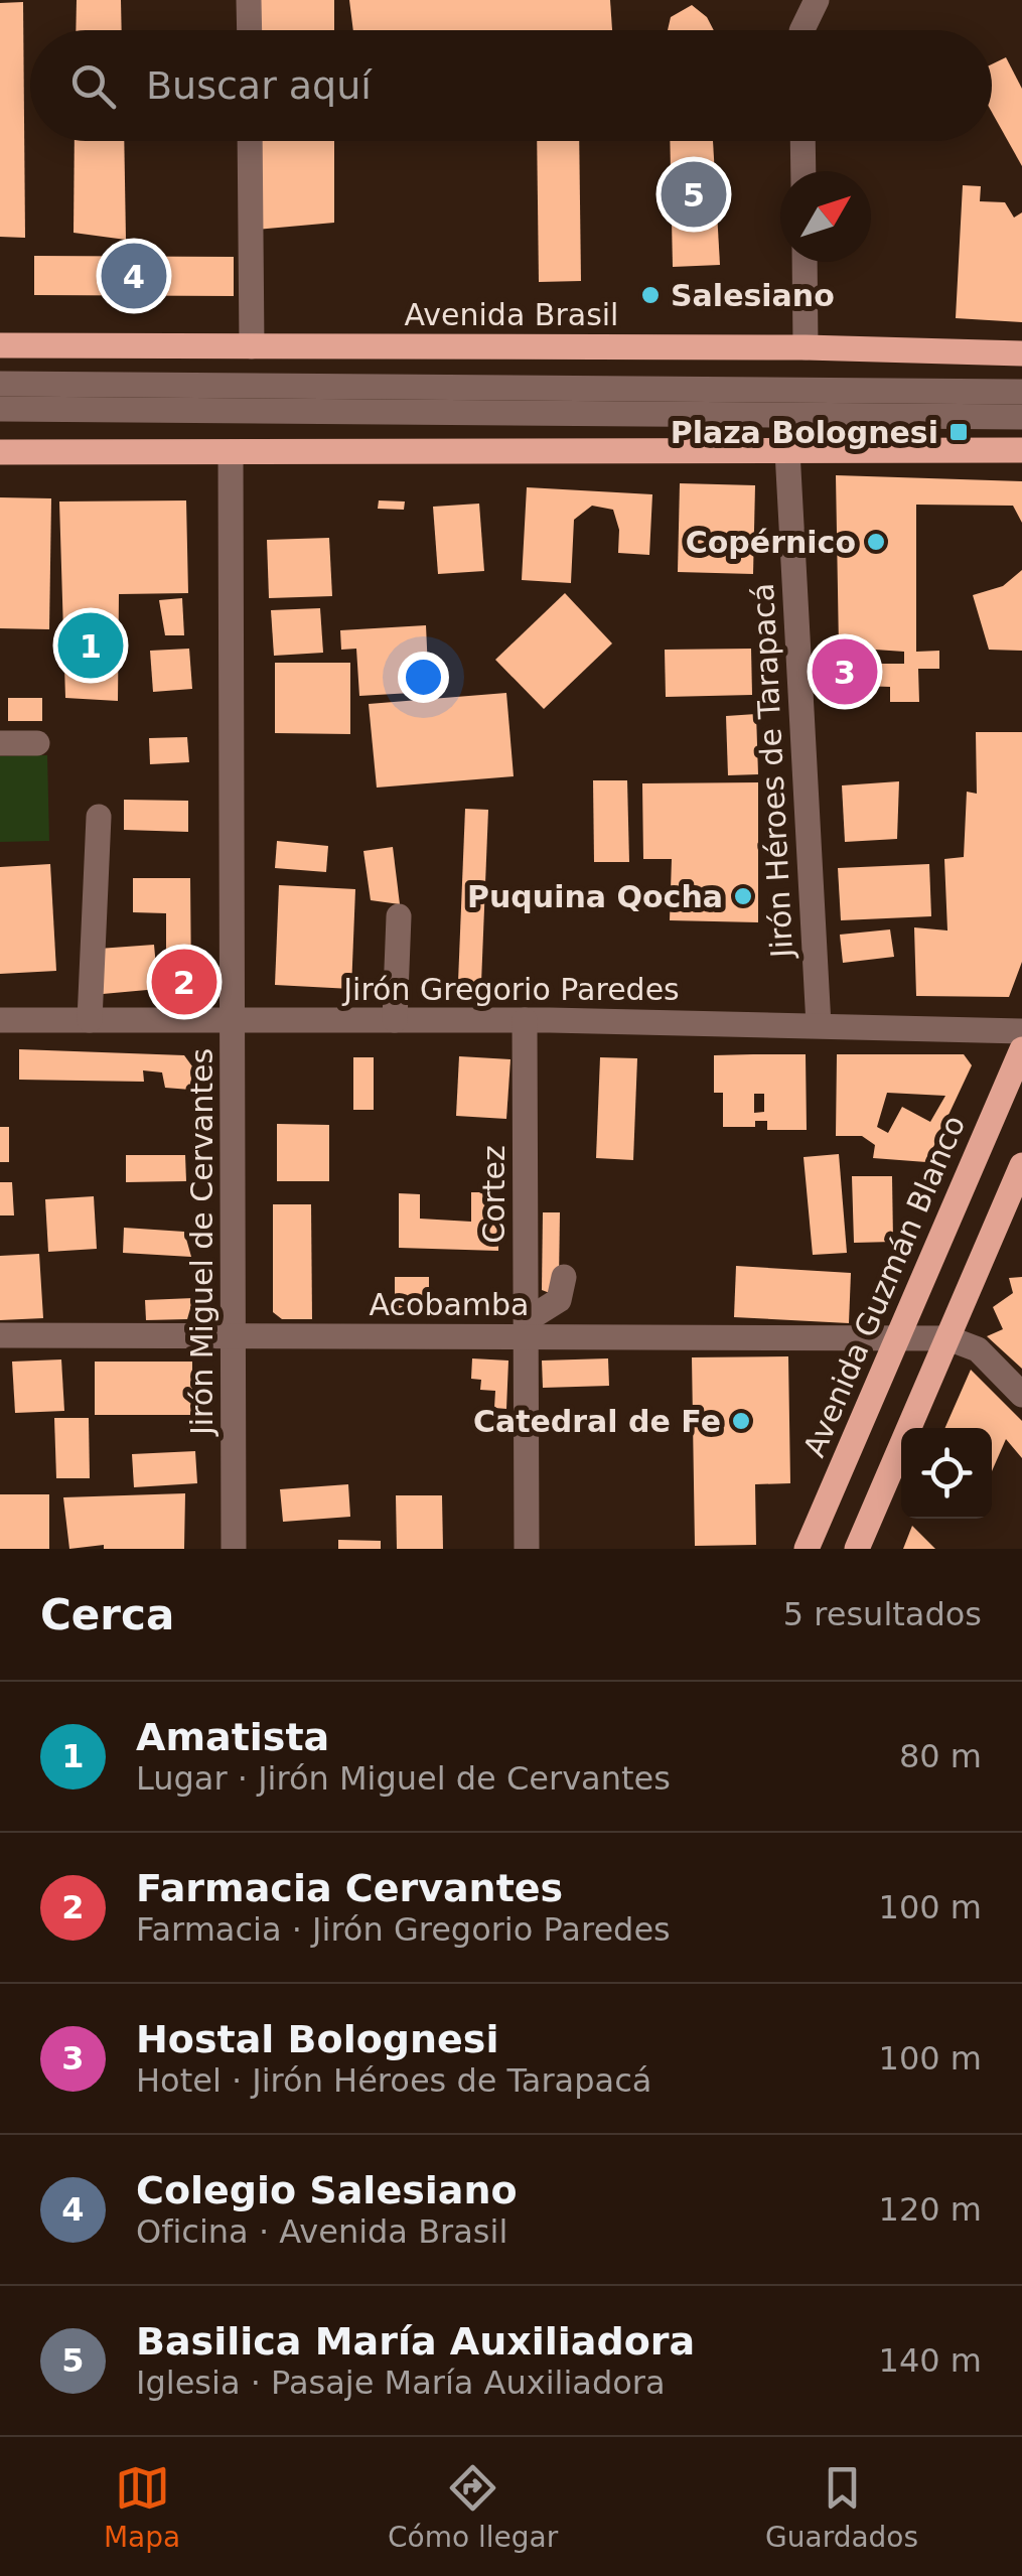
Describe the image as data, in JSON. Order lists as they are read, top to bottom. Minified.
{"streets":{"main road":["Avenida Brasil","Avenida Guzmán Blanco"],"street":["Jirón Héroes de Tarapacá","Jirón Gregorio Paredes","Cortez","Jirón Miguel de Cervantes","Acobamba"]},"crossings":[["Jirón Héroes de Tarapacá","Jirón Gregorio Paredes"],["Jirón Gregorio Paredes","Cortez"],["Jirón Gregorio Paredes","Jirón Miguel de Cervantes"],["Cortez","Acobamba"],["Jirón Miguel de Cervantes","Acobamba"],["Avenida Guzmán Blanco","Acobamba"]],"places":{"other":["Salesiano","Copérnico","Puquina Qocha","Catedral de Fe"],"transit":["Plaza Bolognesi"]},"north":"top right","page":{"search":"Buscar aquí","pins":["5","4","1","3","2"],"heading":["Cerca","5 resultados"],"list":[{"mark":"1","name":"Amatista","note":"Lugar · Jirón Miguel de Cervantes","value":"80 m"},{"mark":"2","name":"Farmacia Cervantes","note":"Farmacia · Jirón Gregorio Paredes","value":"100 m"},{"mark":"3","name":"Hostal Bolognesi","note":"Hotel · Jirón Héroes de Tarapacá","value":"100 m"},{"mark":"4","name":"Colegio Salesiano","note":"Oficina · Avenida Brasil","value":"120 m"},{"mark":"5","name":"Basilica María Auxiliadora","note":"Iglesia · Pasaje María Auxiliadora","value":"140 m"}],"nav":["Mapa","Cómo llegar","Guardados"]}}
